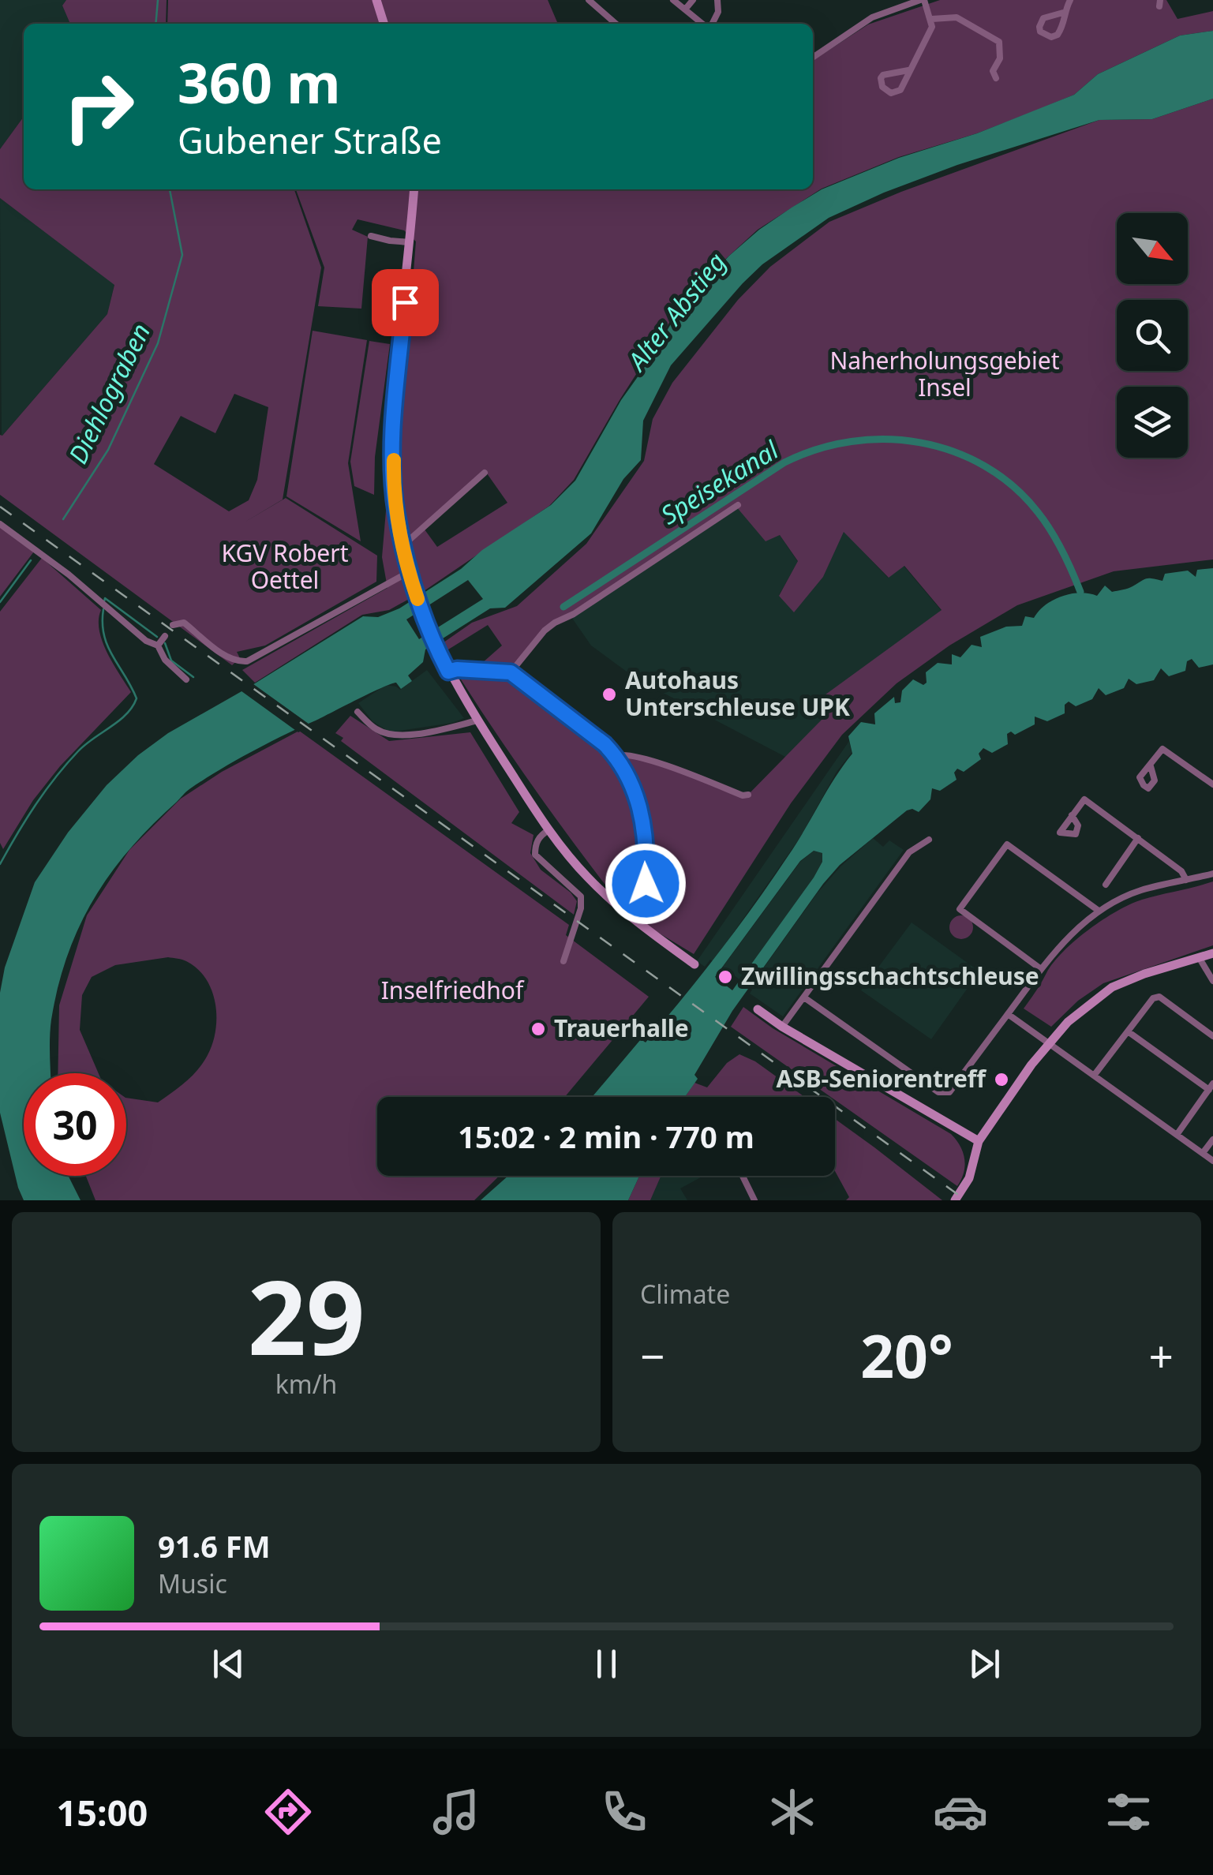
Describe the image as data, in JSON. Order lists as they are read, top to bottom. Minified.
{"water":["Alter Abstieg","Diehlograben","Speisekanal"],"parks":["Naherholungsgebiet Insel","KGV Robert Oettel","Inselfriedhof"],"places":["Autohaus Unterschleuse UPK","Zwillingsschachtschleuse","Trauerhalle","ASB-Seniorentreff"],"north":"bottom right","page":{"turn":["360 m","Gubener Straße"],"limit":"30","trip":"15:02 · 2 min · 770 m","tile":[["29","km/h"],"Climate"],"heat":["−","20°","+"],"song":["91.6 FM","Music"],"tabs":"15:00"}}
